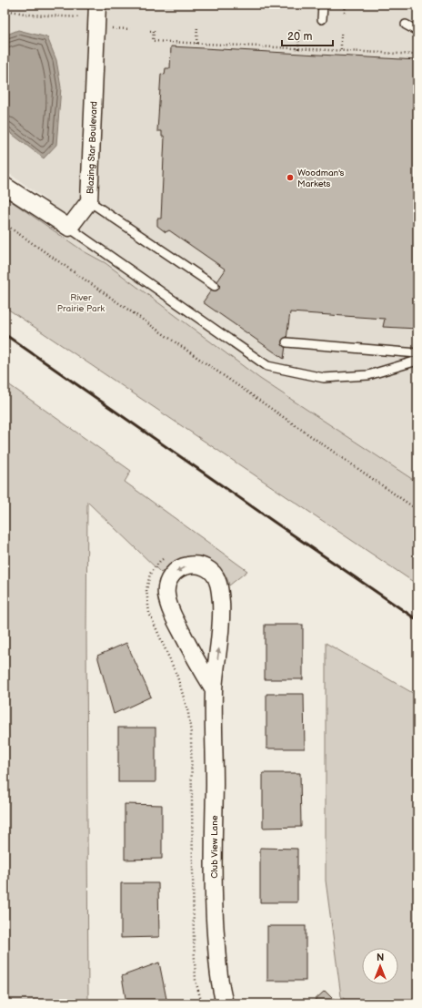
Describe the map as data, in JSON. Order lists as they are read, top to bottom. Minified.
{"streets":{"street":["Blazing Star Boulevard","Club View Lane"]},"parks":["River Prairie Park"],"places":["Woodman's Markets"],"scale_bar":"20 m","north":"top"}
